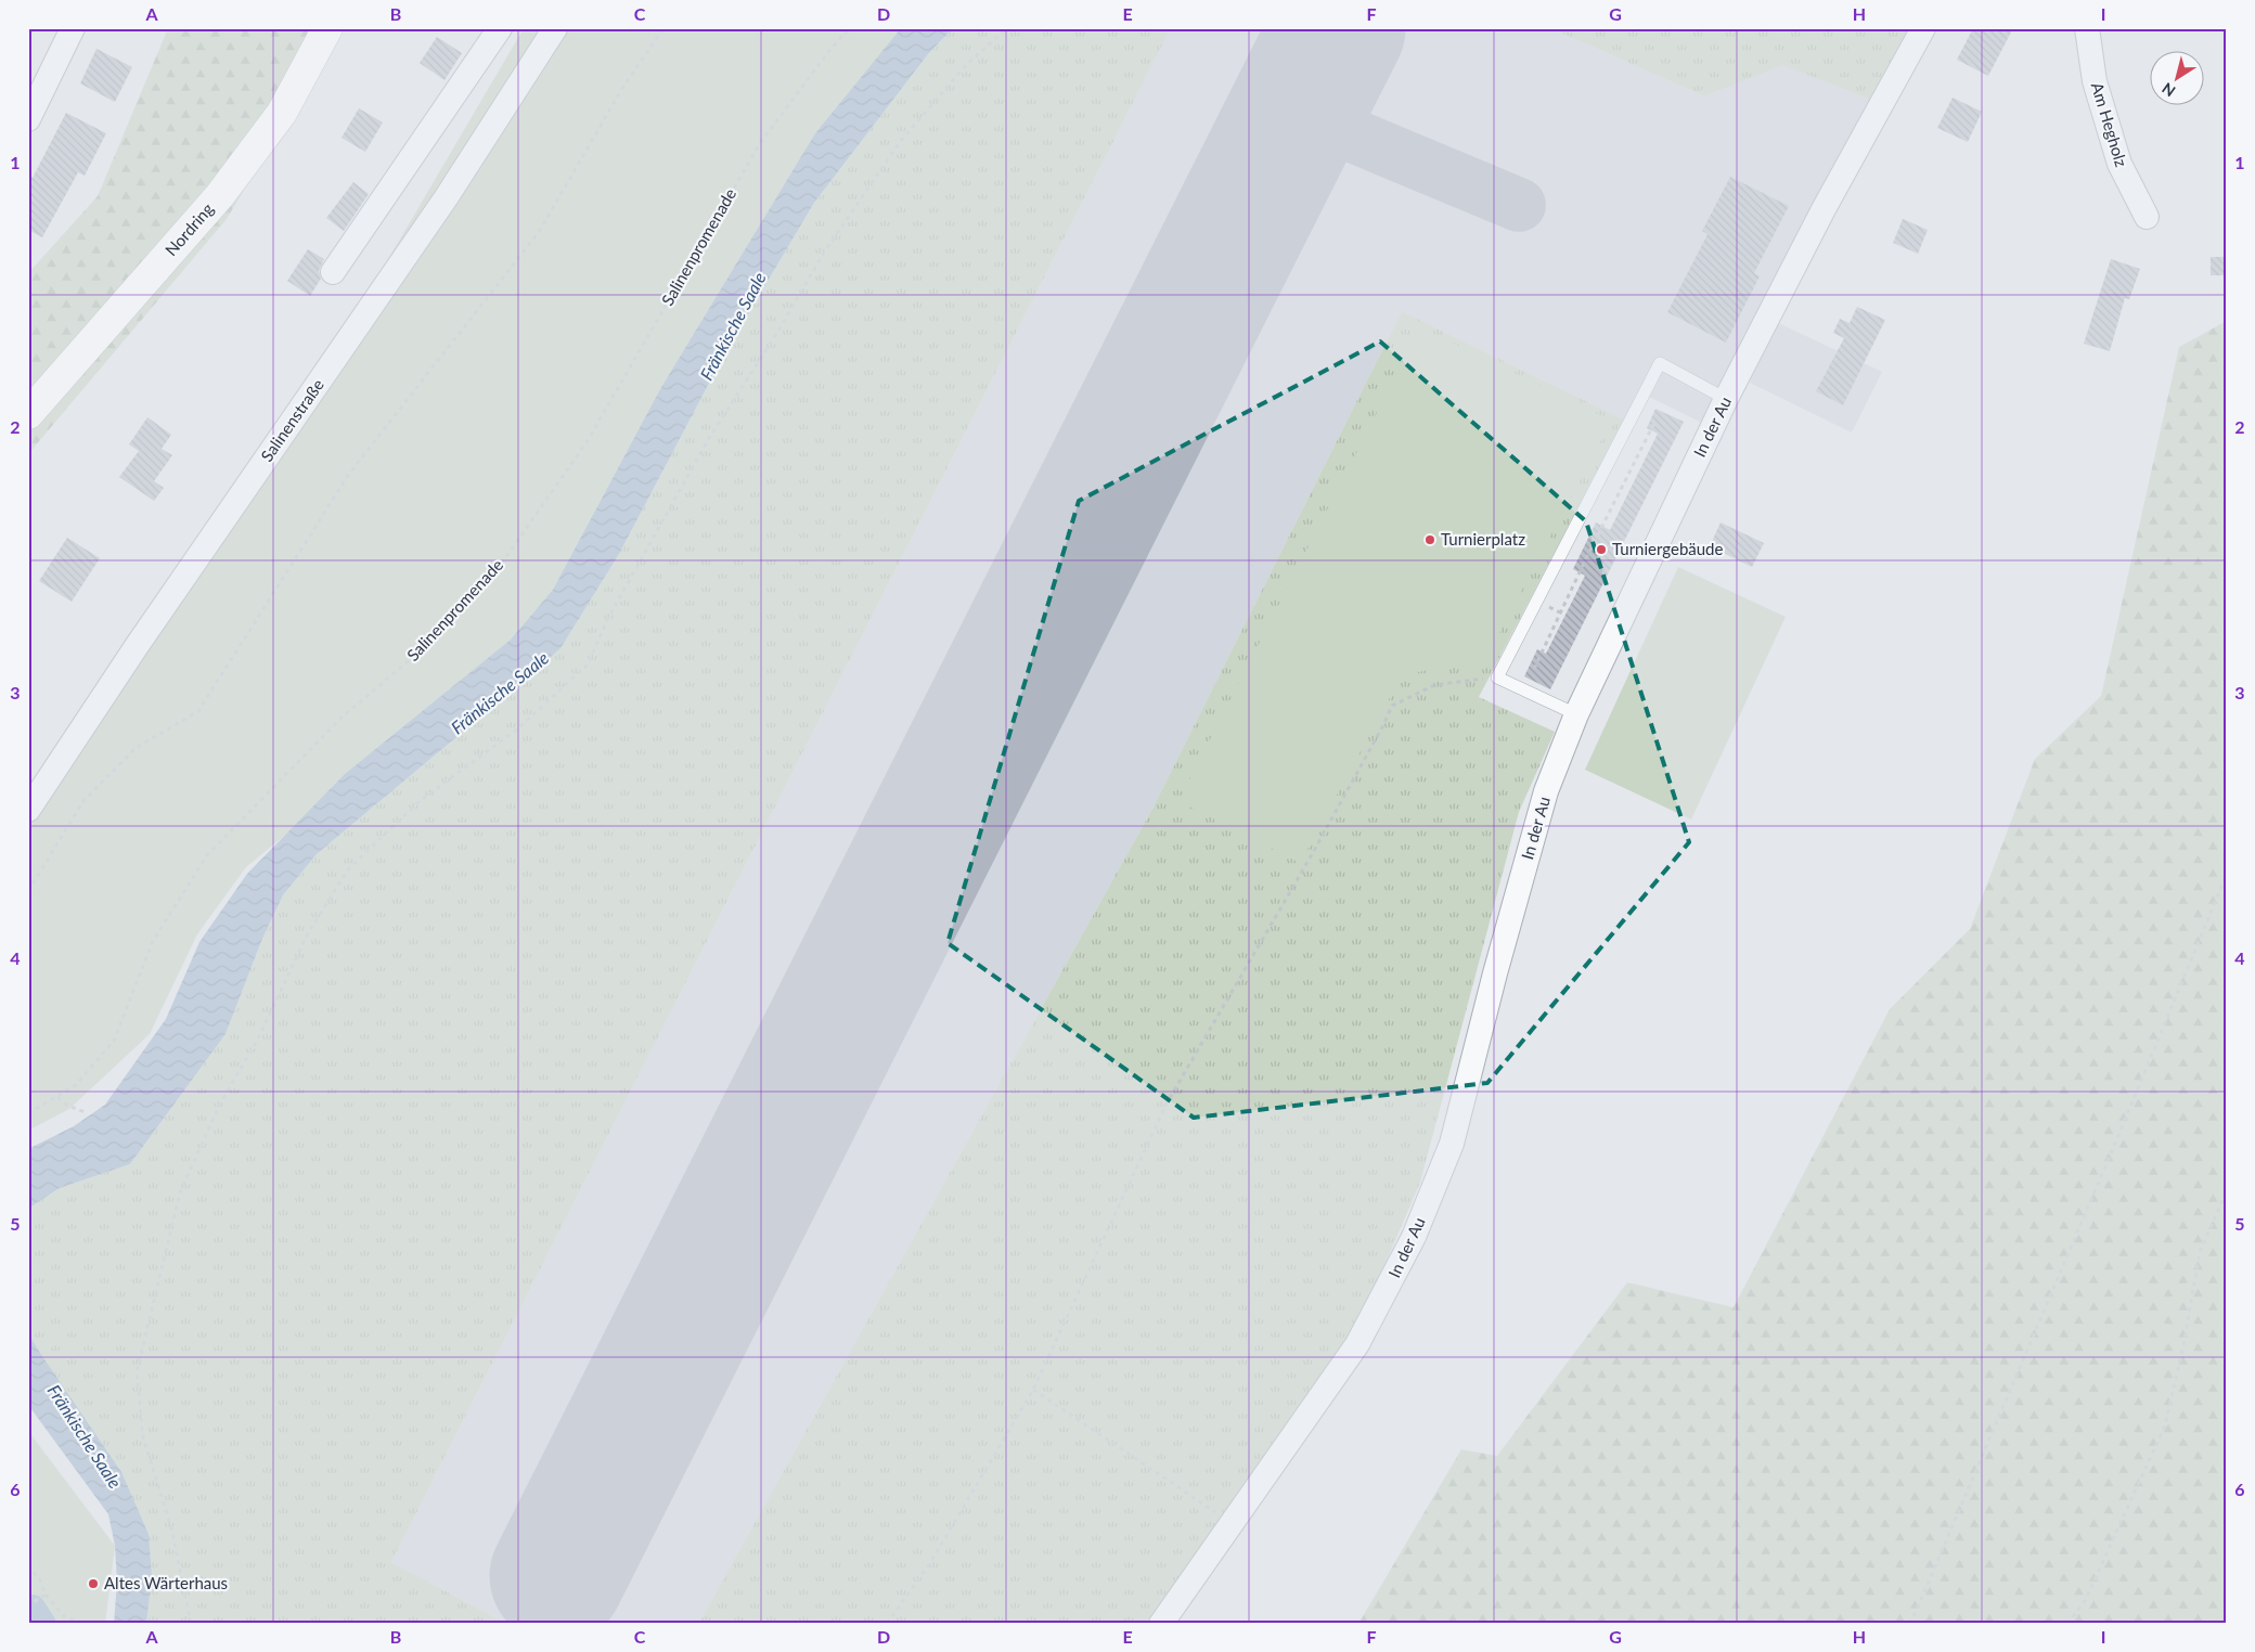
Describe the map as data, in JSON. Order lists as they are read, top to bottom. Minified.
{"streets":{"main road":["Nordring"],"street":["Am Hegholz","Salinenstraße","In der Au"],"path":["Salinenpromenade"]},"water":["Fränkische Saale"],"places":["Turnierplatz","Turniergebäude","Altes Wärterhaus"],"north":"bottom left","grid":{"columns":["A","B","C","D","E","F","G","H","I"],"rows":["1","2","3","4","5","6"]}}
